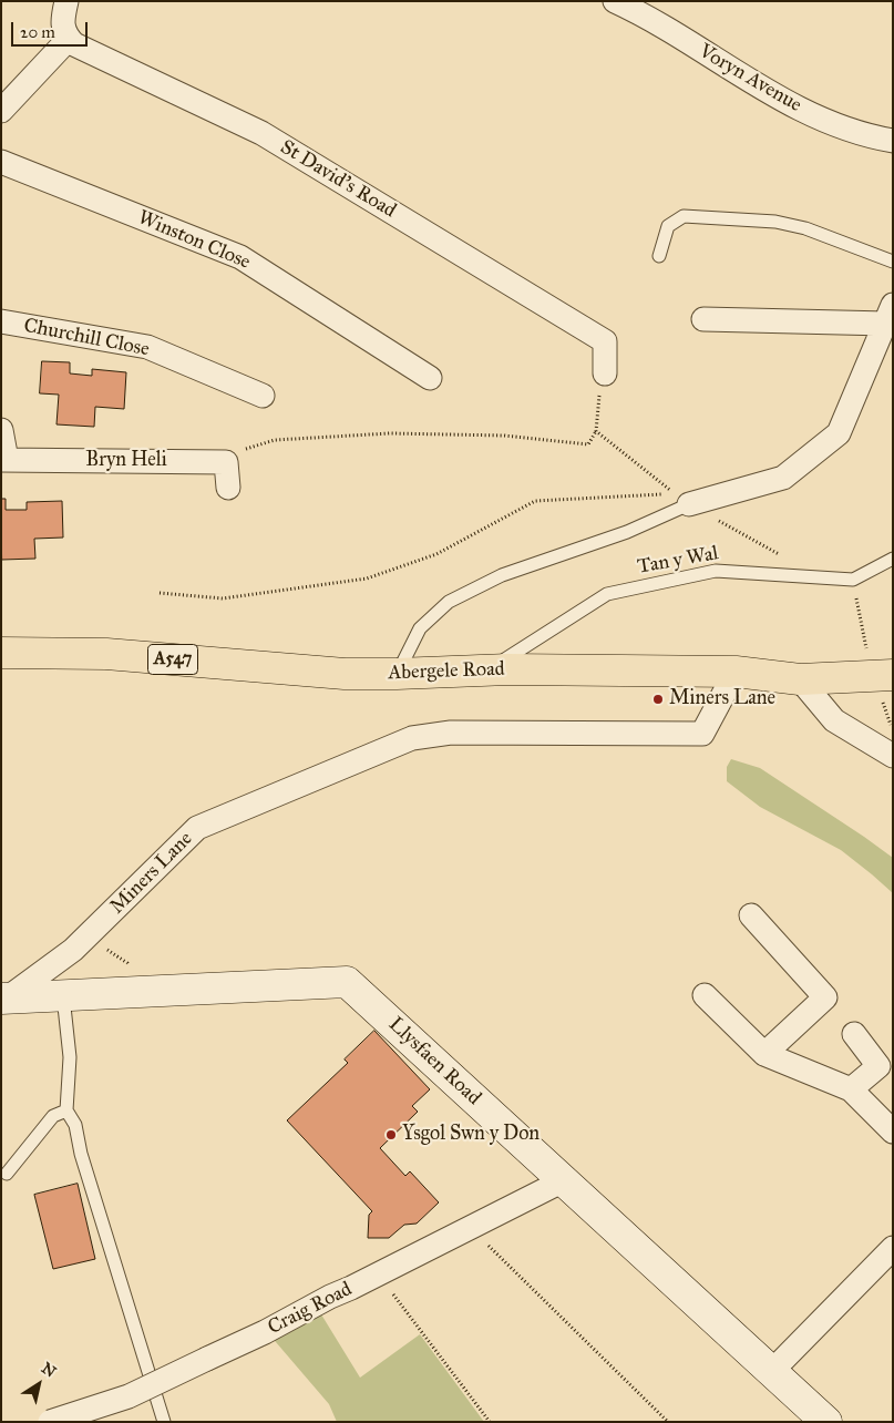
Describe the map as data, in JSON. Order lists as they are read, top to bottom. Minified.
{"streets":{"main road":["A547","Abergele Road"],"street":["Voryn Avenue","St David's Road","Winston Close","Churchill Close","Bryn Heli","Miners Lane","Llysfaen Road","Craig Road"],"lane":["Tan y Wal"]},"crossings":[["Tan y Wal","Abergele Road"],["Abergele Road","Miners Lane"],["Miners Lane","Llysfaen Road"],["Llysfaen Road","Craig Road"]],"places":["Miners Lane","Ysgol Swn y Don"],"scale_bar":"20 m","north":"top right"}
